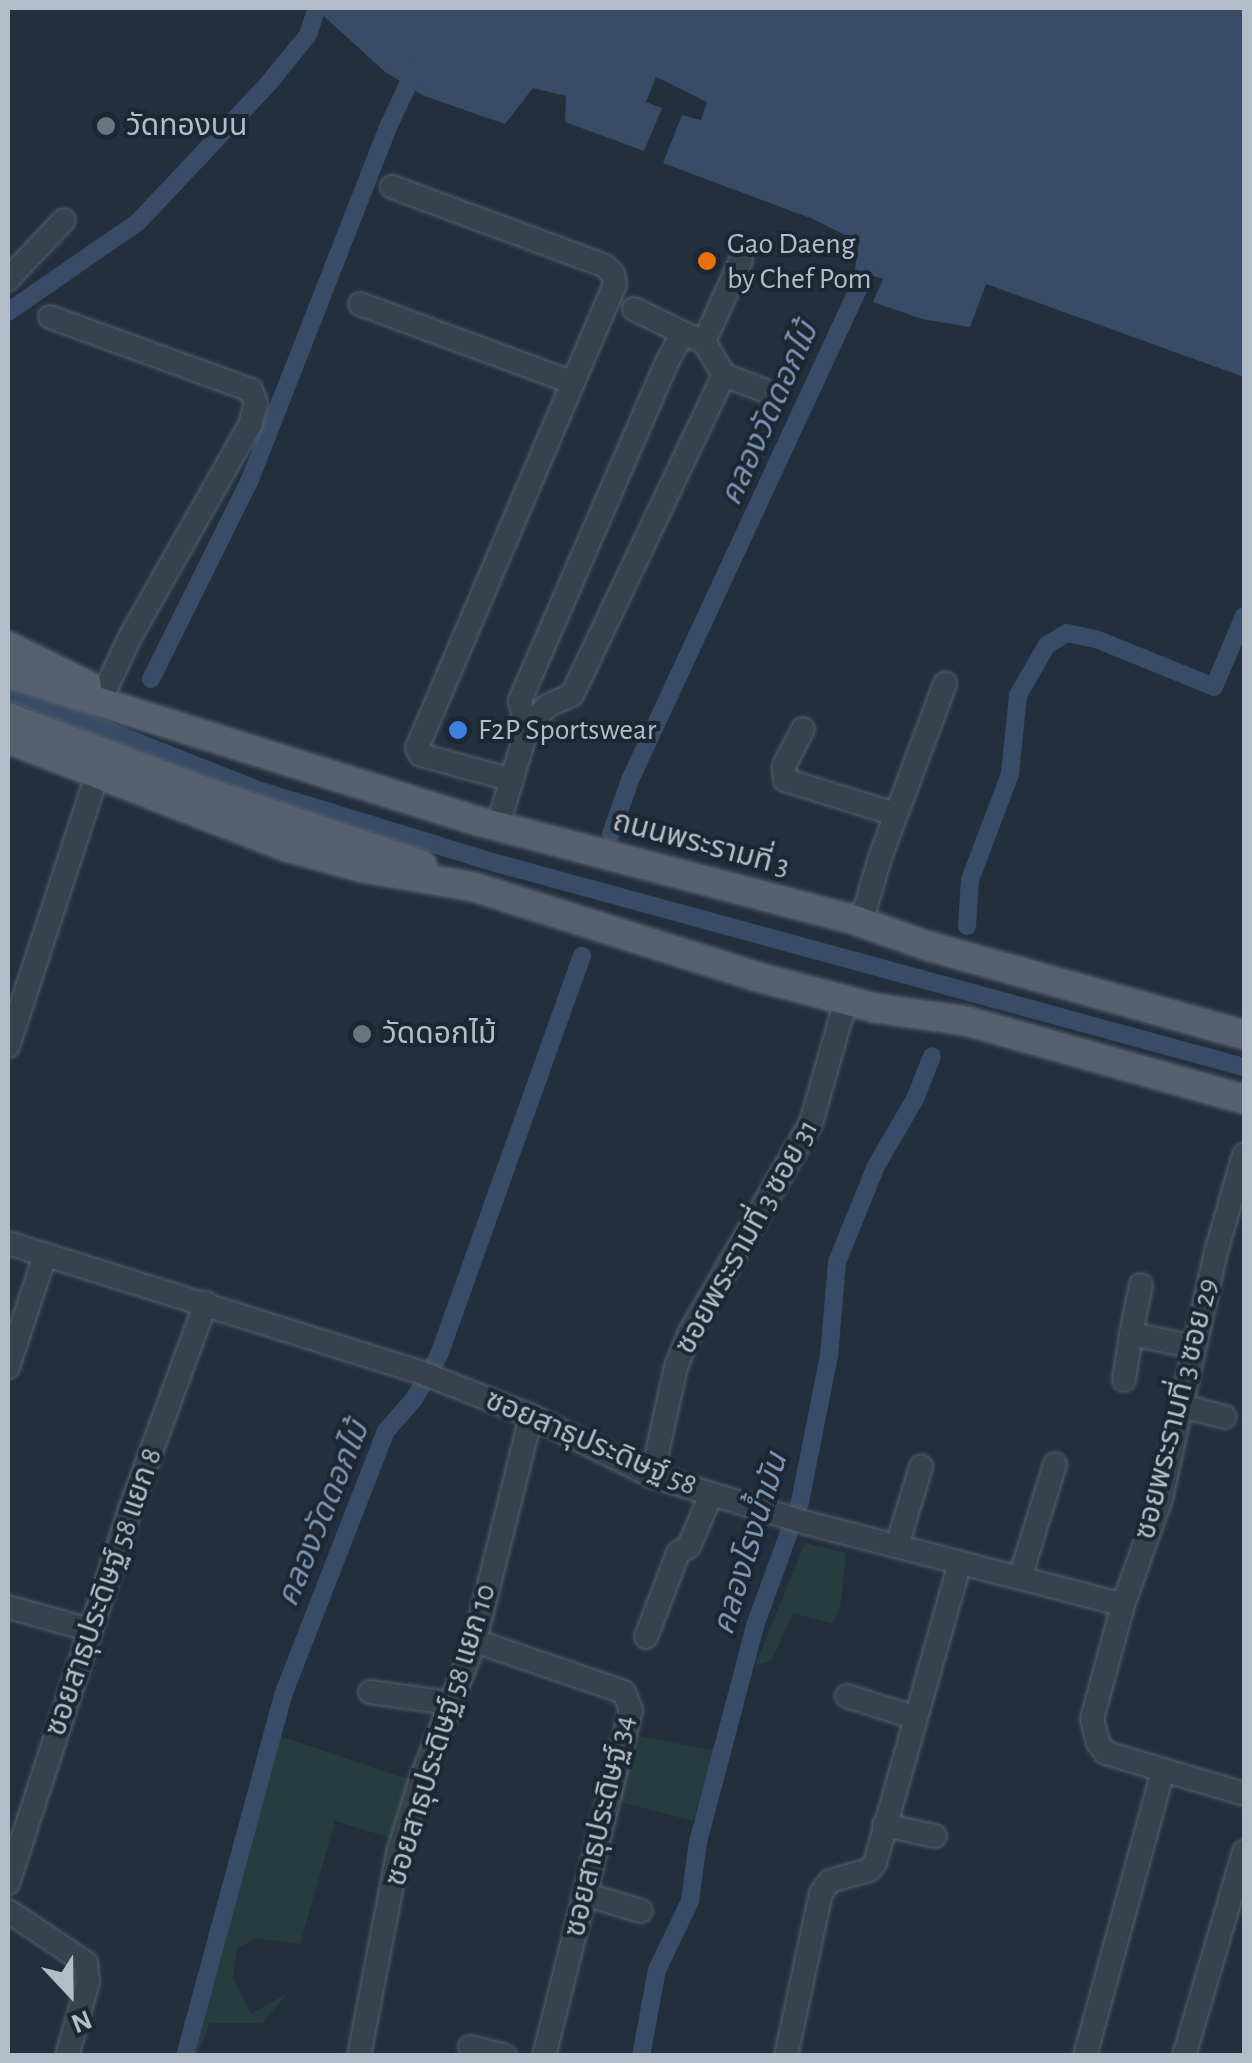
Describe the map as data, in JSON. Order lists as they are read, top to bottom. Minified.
{"streets":{"main road":["ถนนพระรามที่ 3"],"street":["ซอยพระรามที่ 3 ซอย 31","ซอยพระรามที่ 3 ซอย 29","ซอยสาธุประดิษฐ์ 58","ซอยสาธุประดิษฐ์ 58 แยก 8","ซอยสาธุประดิษฐ์ 58 แยก 10","ซอยสาธุประดิษฐ์ 34"]},"crossings":[["ซอยพระรามที่ 3 ซอย 31","ซอยสาธุประดิษฐ์ 58"],["ซอยพระรามที่ 3 ซอย 29","ซอยสาธุประดิษฐ์ 58"],["ซอยสาธุประดิษฐ์ 58","ซอยสาธุประดิษฐ์ 58 แยก 8"],["ซอยสาธุประดิษฐ์ 58","ซอยสาธุประดิษฐ์ 58 แยก 10"],["ซอยสาธุประดิษฐ์ 58 แยก 10","ซอยสาธุประดิษฐ์ 34"]],"water":["คลองวัดดอกไม้","คลองโรงน้ำมัน"],"places":["วัดทองบน","Gao Daeng by Chef Pom","F2P Sportswear","วัดดอกไม้"],"north":"bottom"}
